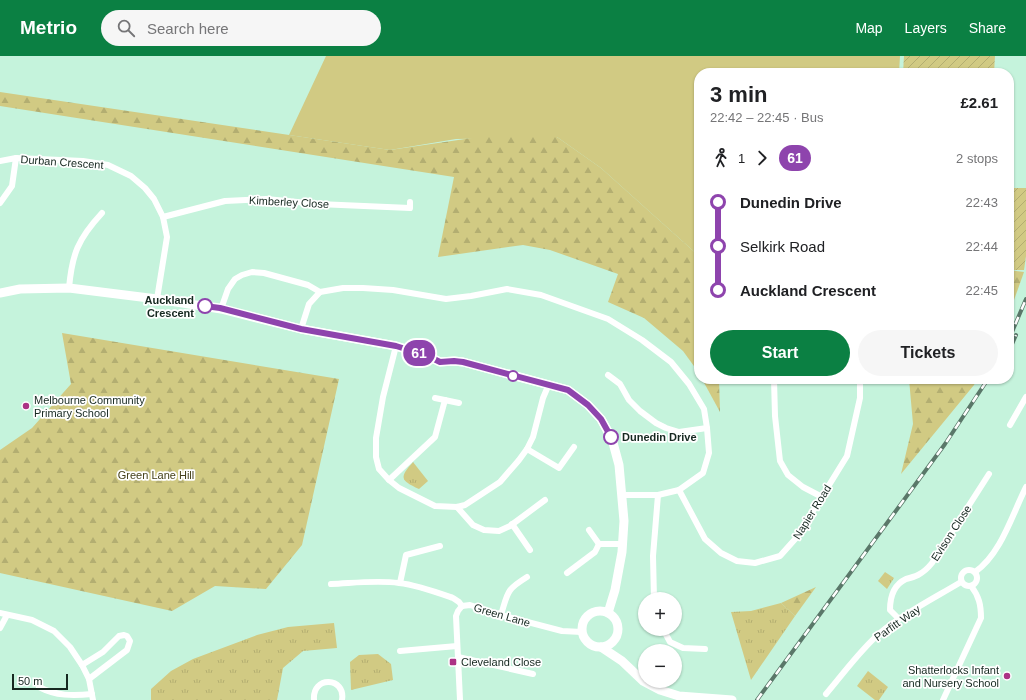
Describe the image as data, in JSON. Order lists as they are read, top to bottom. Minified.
{"streets":{"street":["Durban Crescent","Kimberley Close","Napier Road","Evison Close","Green Lane","Parfitt Way"]},"crossings":[["Durban Crescent","Kimberley Close"],["Evison Close","Parfitt Way"]],"parks":["Green Lane Hill"],"places":{"other":["Auckland Crescent","Melbourne Community Primary School","Dunedin Drive","Shatterlocks Infant and Nursery School"],"transit":["Cleveland Close"]},"lines":["bus line 61"],"scale_bar":"50 m","page":{"header":"Metrio","search":"Search here","nav":["Map","Layers","Share"],"on_map":"61","heading":["3 min","22:42 – 22:45 · Bus","£2.61"],"legs":["1","61","2 stops"],"list":[{"name":"Dunedin Drive","value":"22:43"},{"name":"Selkirk Road","value":"22:44"},{"name":"Auckland Crescent","value":"22:45"}],"buttons":["Start","Tickets"],"map_buttons":["+","−"],"scale":"50 m"}}
